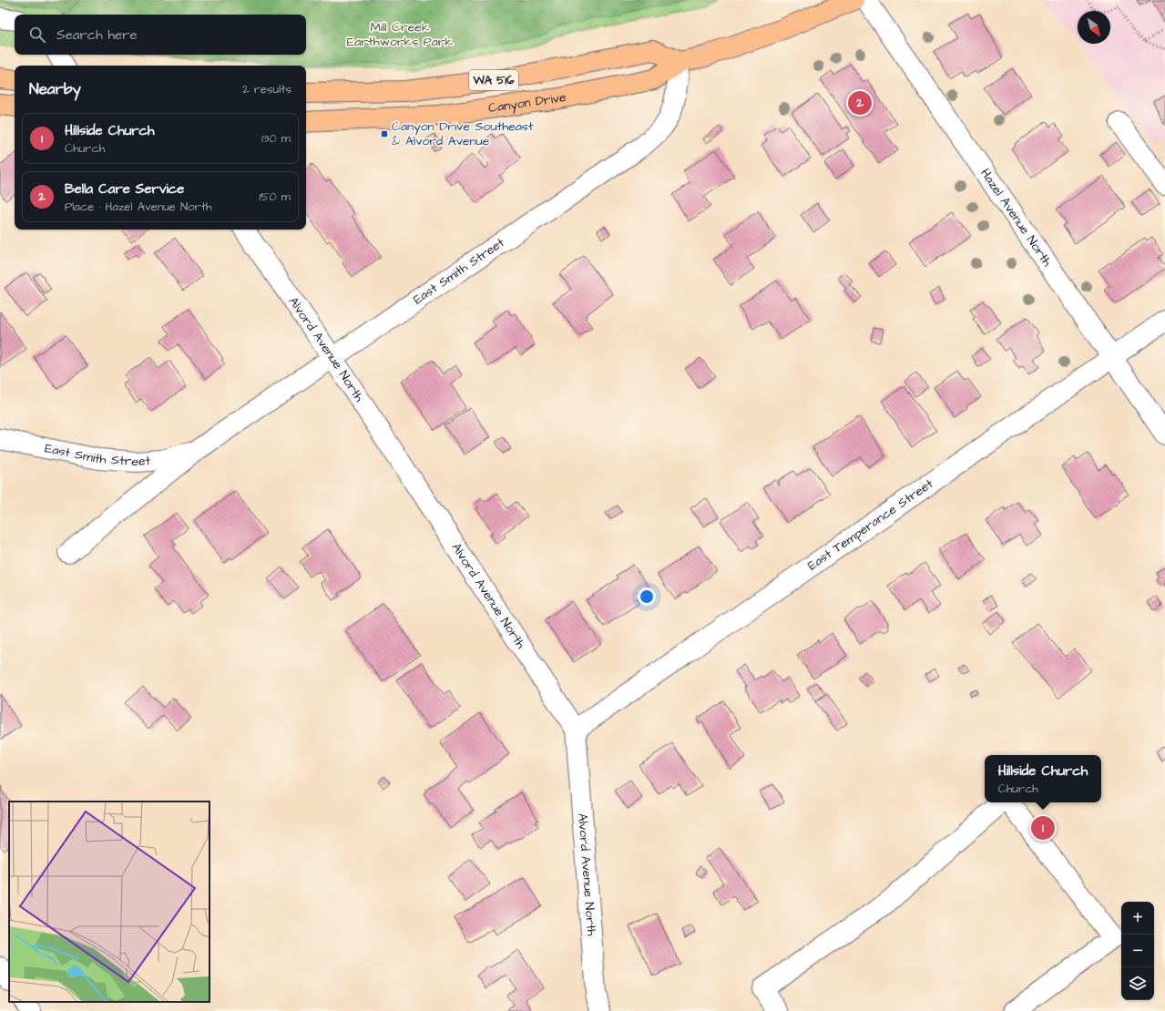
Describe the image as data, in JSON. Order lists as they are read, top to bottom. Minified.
{"streets":{"main road":["WA 516","Canyon Drive"],"street":["Hazel Avenue North","East Smith Street","Alvord Avenue North","East Temperance Street"]},"crossings":[["WA 516","Canyon Drive"],["WA 516","East Smith Street"],["Canyon Drive","East Smith Street"],["Hazel Avenue North","East Temperance Street"],["East Smith Street","Alvord Avenue North"],["Alvord Avenue North","East Temperance Street"]],"parks":["Mill Creek Earthworks Park"],"places":{"transit":["Canyon Drive Southeast & Alvord Avenue"]},"north":"bottom right","page":{"search":"Search here","heading":["Nearby","2 results"],"pins":["2","1"],"list":[{"mark":"1","name":"Hillside Church","note":"Church","value":"130 m"},{"mark":"2","name":"Bella Care Service","note":"Place · Hazel Avenue North","value":"150 m"}],"popup":["Hillside Church","Church"],"map_buttons":["+","−"]}}
